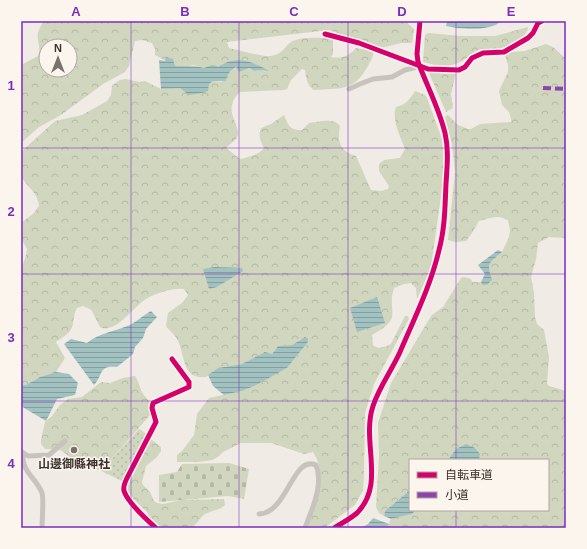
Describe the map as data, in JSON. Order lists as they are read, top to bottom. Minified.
{"places":["山邊御縣神社"],"legend":["自転車道","小道"],"north":"top","grid":{"columns":["A","B","C","D","E"],"rows":["1","2","3","4"]}}
